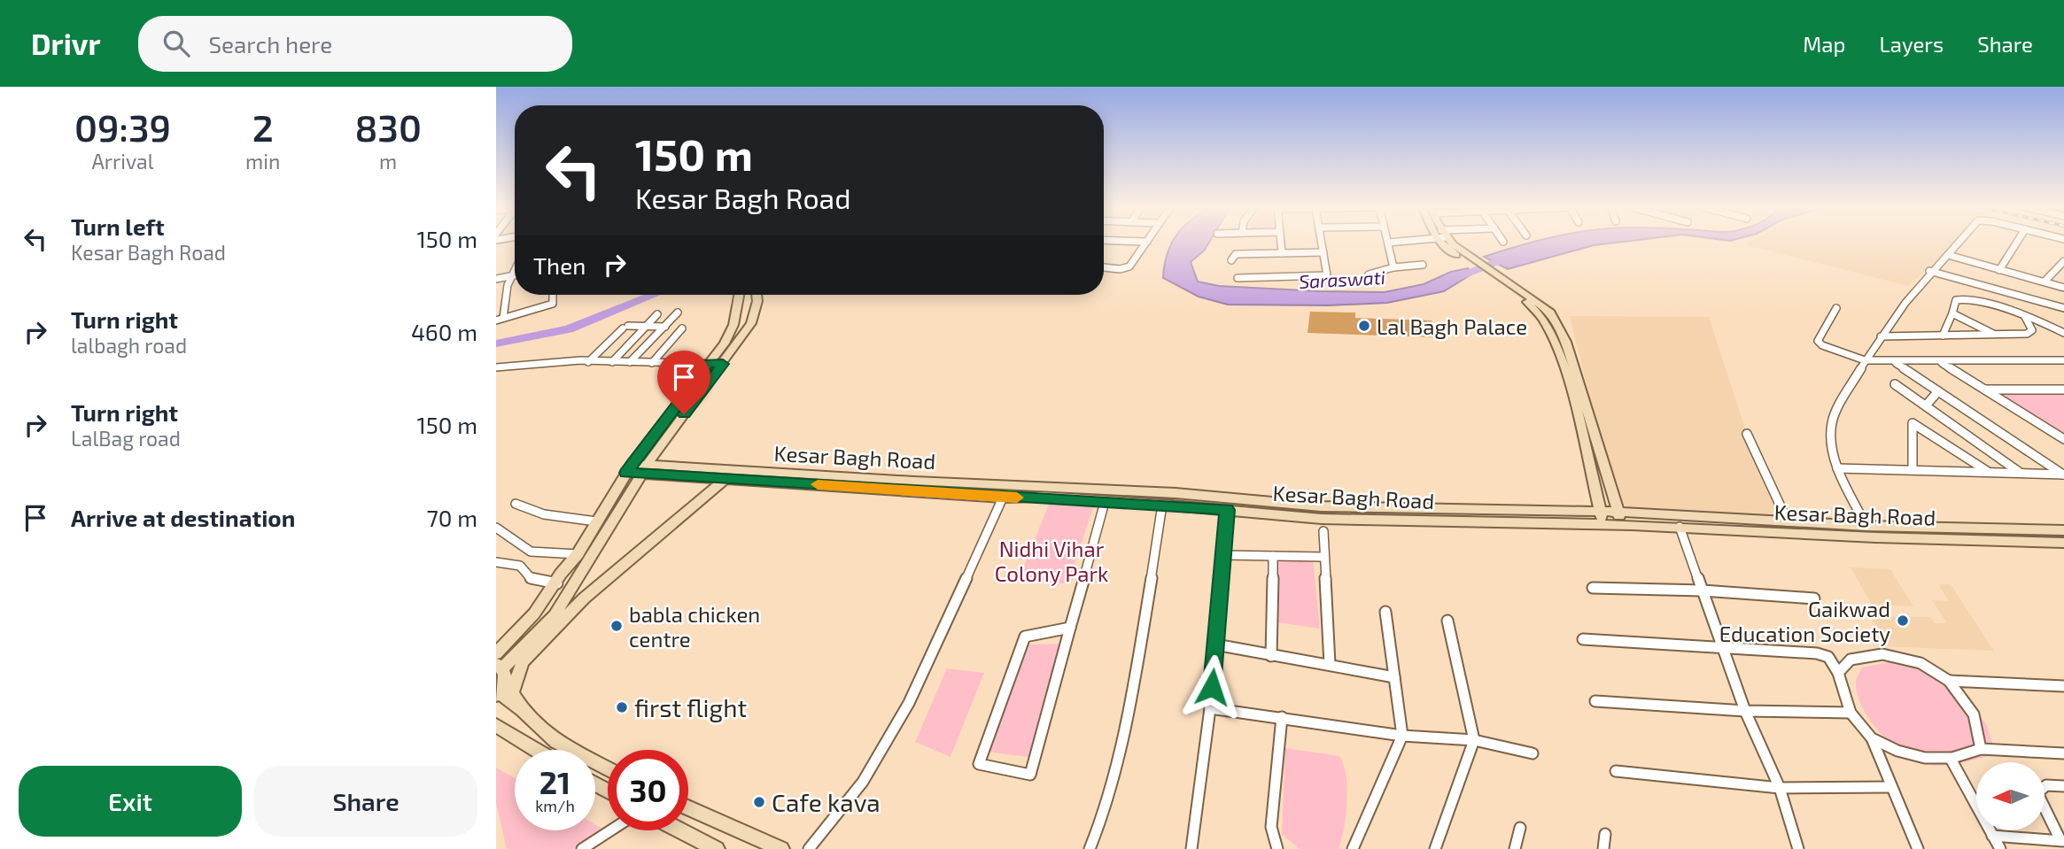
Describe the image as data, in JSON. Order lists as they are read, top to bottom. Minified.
{"streets":{"main road":["Kesar Bagh Road"]},"water":["Saraswati"],"parks":["Nidhi Vihar Colony Park"],"places":["Lal Bagh Palace","Gaikwad Education Society","babla chicken centre","first flight","Cafe kava"],"north":"left","page":{"header":"Drivr","search":"Search here","nav":["Map","Layers","Share"],"eta":["09:39","Arrival","2","min","830","m"],"turn":["150 m","Kesar Bagh Road"],"list":[{"name":"Turn left","note":"Kesar Bagh Road","value":"150 m"},{"name":"Turn right","note":"lalbagh road","value":"460 m"},{"name":"Turn right","note":"LalBag road","value":"150 m"},{"name":"Arrive at destination","value":"70 m"}],"then":"Then","speed":"21 km/h","limit":"30","buttons":["Exit","Share"]}}
